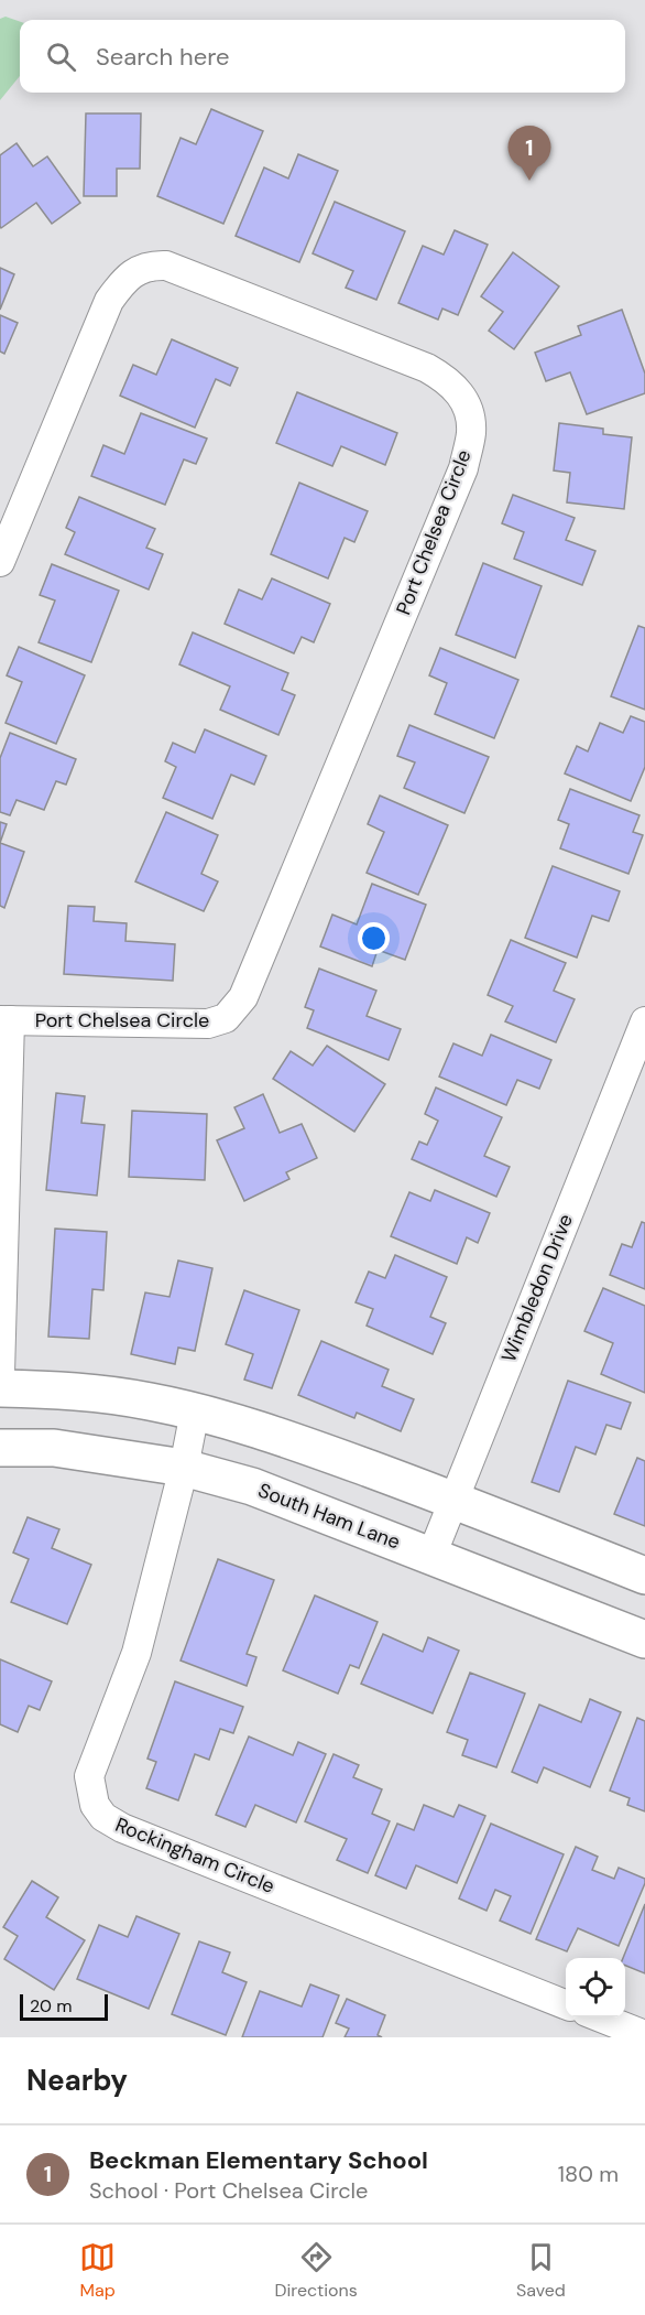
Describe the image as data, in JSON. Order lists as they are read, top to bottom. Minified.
{"streets":{"main road":["South Ham Lane"],"street":["Port Chelsea Circle","Wimbledon Drive","Rockingham Circle"]},"crossings":[["Wimbledon Drive","South Ham Lane"],["South Ham Lane","Rockingham Circle"]],"scale_bar":"20 m","page":{"search":"Search here","pins":"1","scale":"20 m","heading":"Nearby","list":[{"mark":"1","name":"Beckman Elementary School","note":"School · Port Chelsea Circle","value":"180 m"}],"nav":["Map","Directions","Saved"]}}
